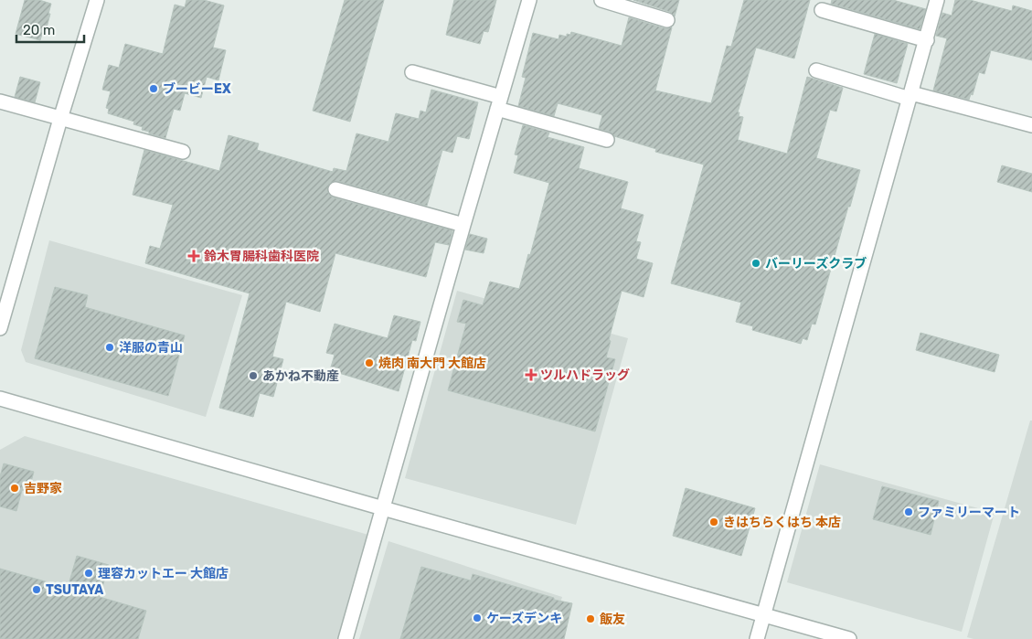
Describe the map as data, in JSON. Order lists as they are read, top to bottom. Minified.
{"places":{"other":["ブービーEX","バーリーズクラブ","洋服の青山","焼肉 南大門 大館店","あかね不動産","吉野家","ファミリーマート","きはちらくはち 本店","理容カットエー 大館店","TSUTAYA","ケーズデンキ","飯友"],"health":["鈴木胃腸科歯科医院","ツルハドラッグ"]},"scale_bar":"20 m"}
